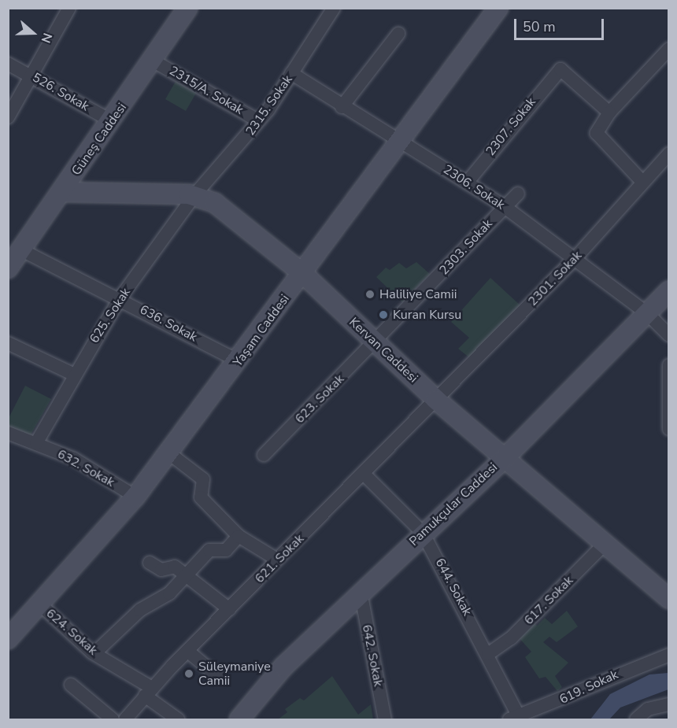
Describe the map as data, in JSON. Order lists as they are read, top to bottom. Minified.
{"streets":{"street":["2315/A. Sokak","526. Sokak","2315. Sokak","2307. Sokak","Güneş Caddesi","2306. Sokak","2303. Sokak","2301. Sokak","625. Sokak","636. Sokak","Yaşam Caddesi","Kervan Caddesi","623. Sokak","632. Sokak","Pamukçular Caddesi","621. Sokak","644. Sokak","617. Sokak","624. Sokak","642. Sokak","619. Sokak"]},"crossings":[["2315/A. Sokak","2315. Sokak"],["2315/A. Sokak","Güneş Caddesi"],["526. Sokak","Güneş Caddesi"],["2315. Sokak","2306. Sokak"],["2315. Sokak","625. Sokak"],["2315. Sokak","Kervan Caddesi"],["2307. Sokak","2306. Sokak"],["Güneş Caddesi","636. Sokak"],["Güneş Caddesi","Kervan Caddesi"],["2306. Sokak","2303. Sokak"],["2306. Sokak","2301. Sokak"],["2306. Sokak","Yaşam Caddesi"],["2306. Sokak","Pamukçular Caddesi"],["2303. Sokak","Kervan Caddesi"],["2303. Sokak","623. Sokak"],["2301. Sokak","Kervan Caddesi"],["2301. Sokak","621. Sokak"],["625. Sokak","636. Sokak"],["625. Sokak","Kervan Caddesi"],["625. Sokak","632. Sokak"],["636. Sokak","Yaşam Caddesi"],["Yaşam Caddesi","Kervan Caddesi"],["Yaşam Caddesi","632. Sokak"],["Yaşam Caddesi","624. Sokak"],["Kervan Caddesi","623. Sokak"],["Kervan Caddesi","Pamukçular Caddesi"],["Kervan Caddesi","621. Sokak"],["Kervan Caddesi","617. Sokak"],["Pamukçular Caddesi","644. Sokak"],["Pamukçular Caddesi","642. Sokak"],["621. Sokak","644. Sokak"],["621. Sokak","624. Sokak"],["644. Sokak","617. Sokak"],["644. Sokak","619. Sokak"]],"places":["Haliliye Camii","Kuran Kursu","Süleymaniye Camii"],"scale_bar":"50 m","north":"right"}
